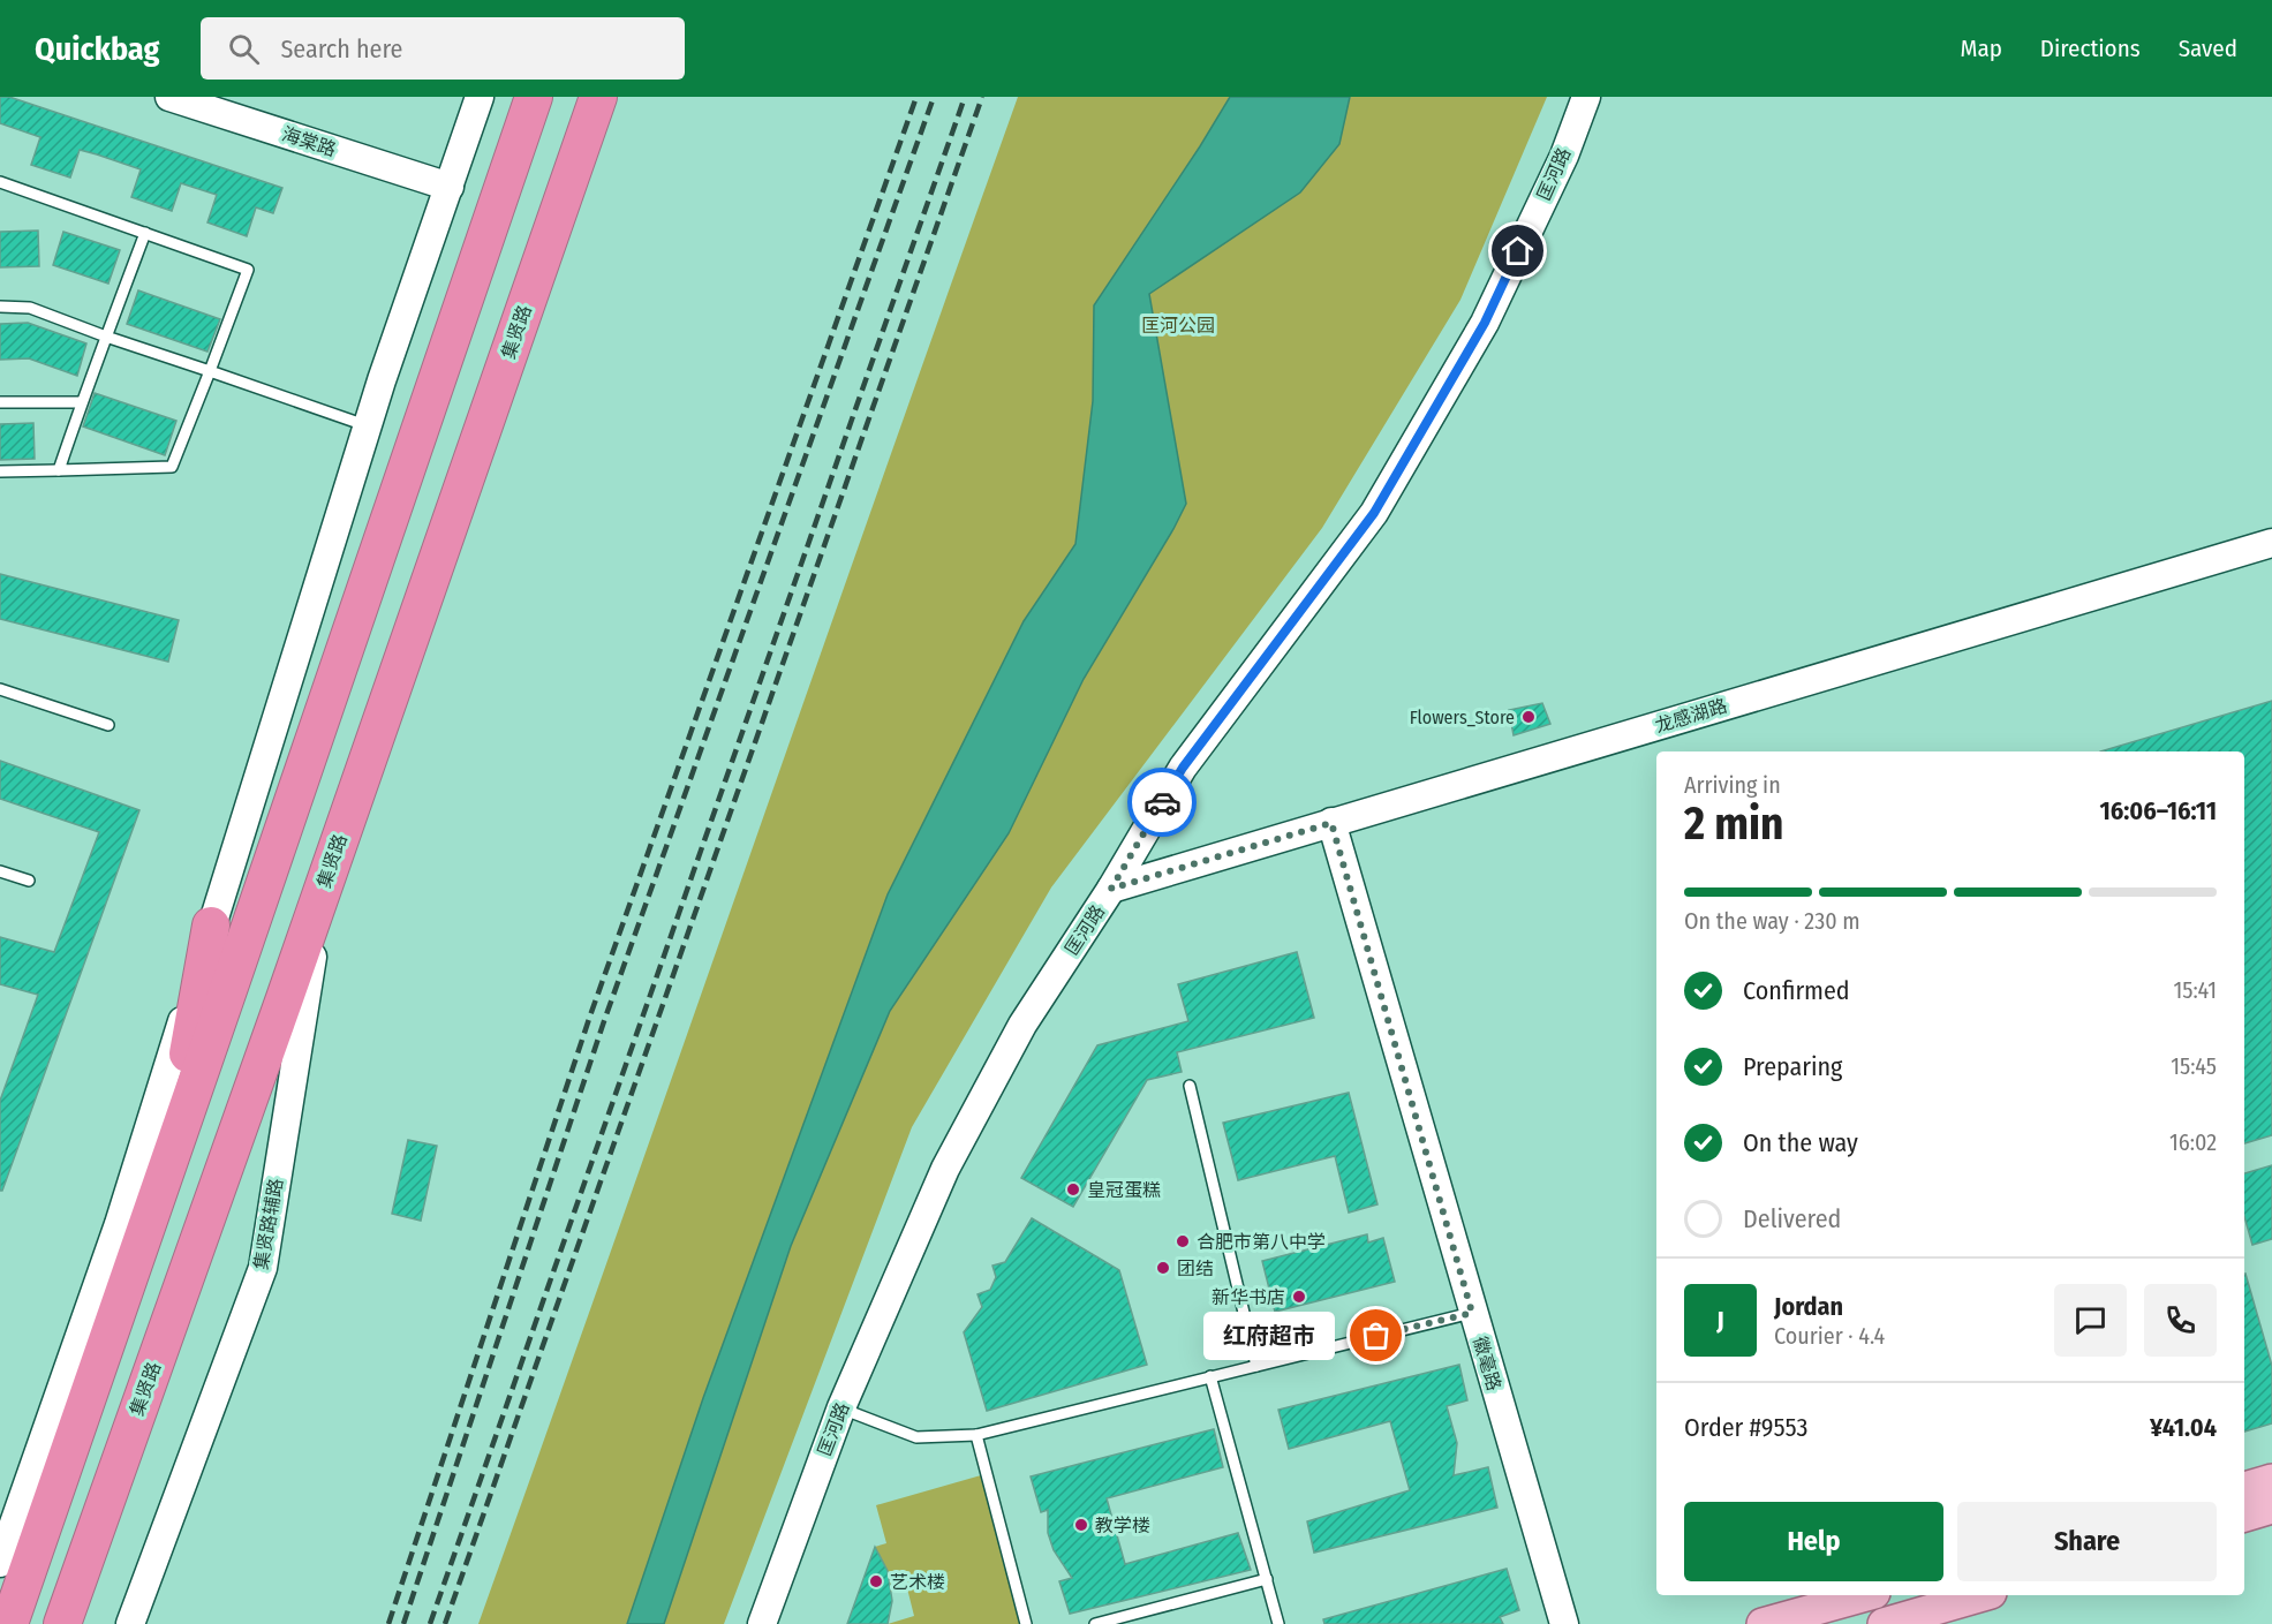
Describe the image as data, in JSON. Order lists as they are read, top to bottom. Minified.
{"streets":{"highway":["集贤路"],"street":["海棠路","匡河路","龙感湖路","集贤路辅路","徽毫路"]},"crossings":[["匡河路","龙感湖路"],["集贤路","集贤路辅路"],["龙感湖路","徽毫路"]],"parks":["匡河公园"],"places":["Flowers_Store","皇冠蛋糕","合肥市第八中学","团结","新华书店","红府超市","教学楼","艺术楼"],"page":{"header":"Quickbag","search":"Search here","nav":["Map","Directions","Saved"],"heading":["2 min","Arriving in","16:06–16:11"],"panel":["Jordan","Courier · 4.4","Order #9553","¥41.04"],"bar":"On the way · 230 m","list":[["Confirmed","15:41"],["Preparing","15:45"],["On the way","16:02"],"Delivered"],"round":"J","bubble":"红府超市","buttons":["Help","Share"]}}
